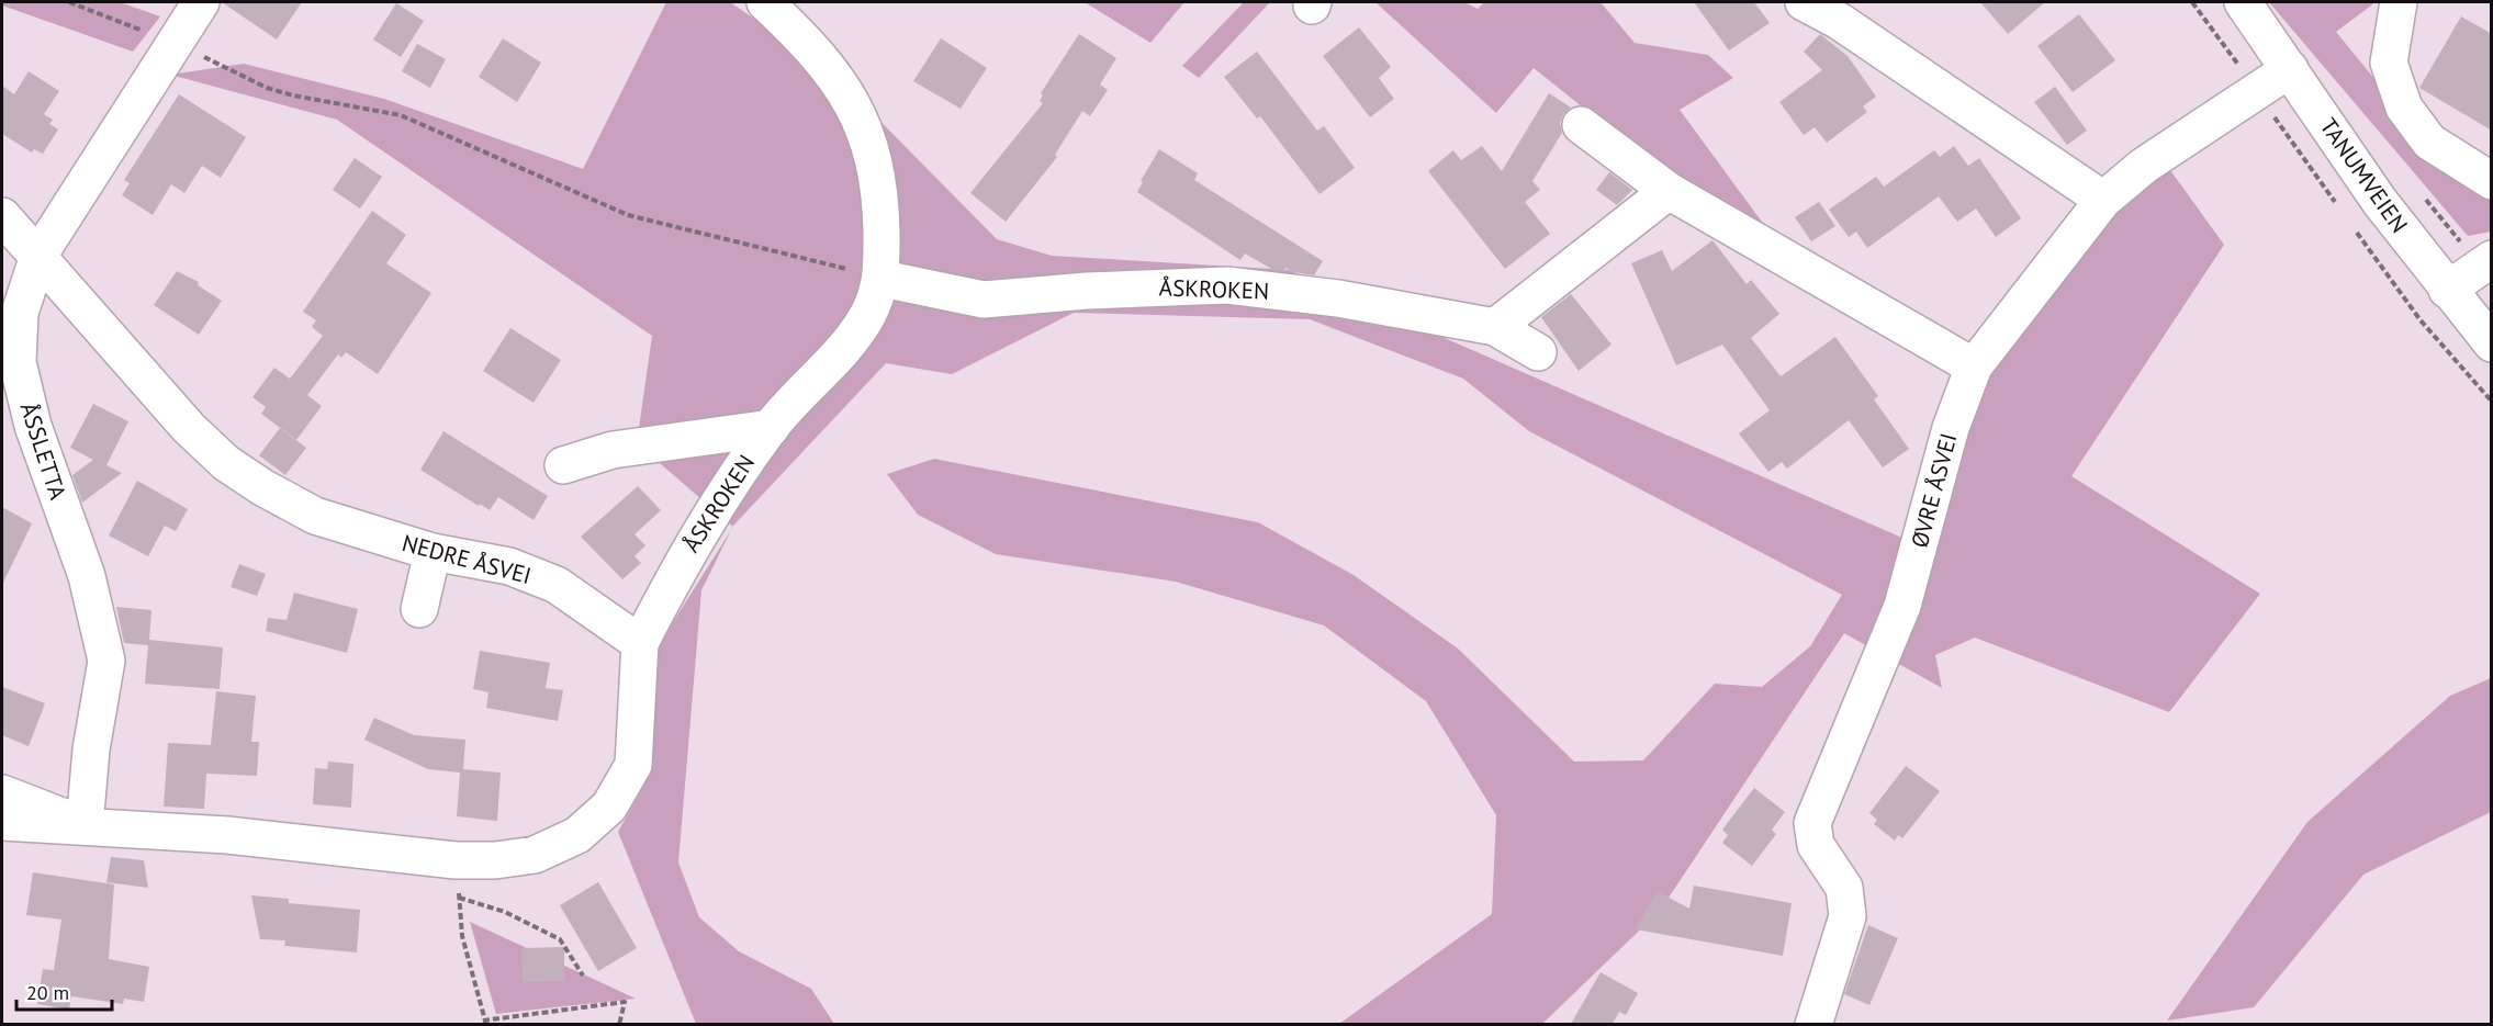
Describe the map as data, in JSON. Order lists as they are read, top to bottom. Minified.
{"streets":{"street":["TANUMVEIEN","ÅSKROKEN","ÅSSLETTA","ØVRE ÅSVEI","NEDRE ÅSVEI"]},"crossings":[["TANUMVEIEN","ØVRE ÅSVEI"],["ÅSKROKEN","NEDRE ÅSVEI"],["ÅSSLETTA","NEDRE ÅSVEI"]],"scale_bar":"20 m"}
